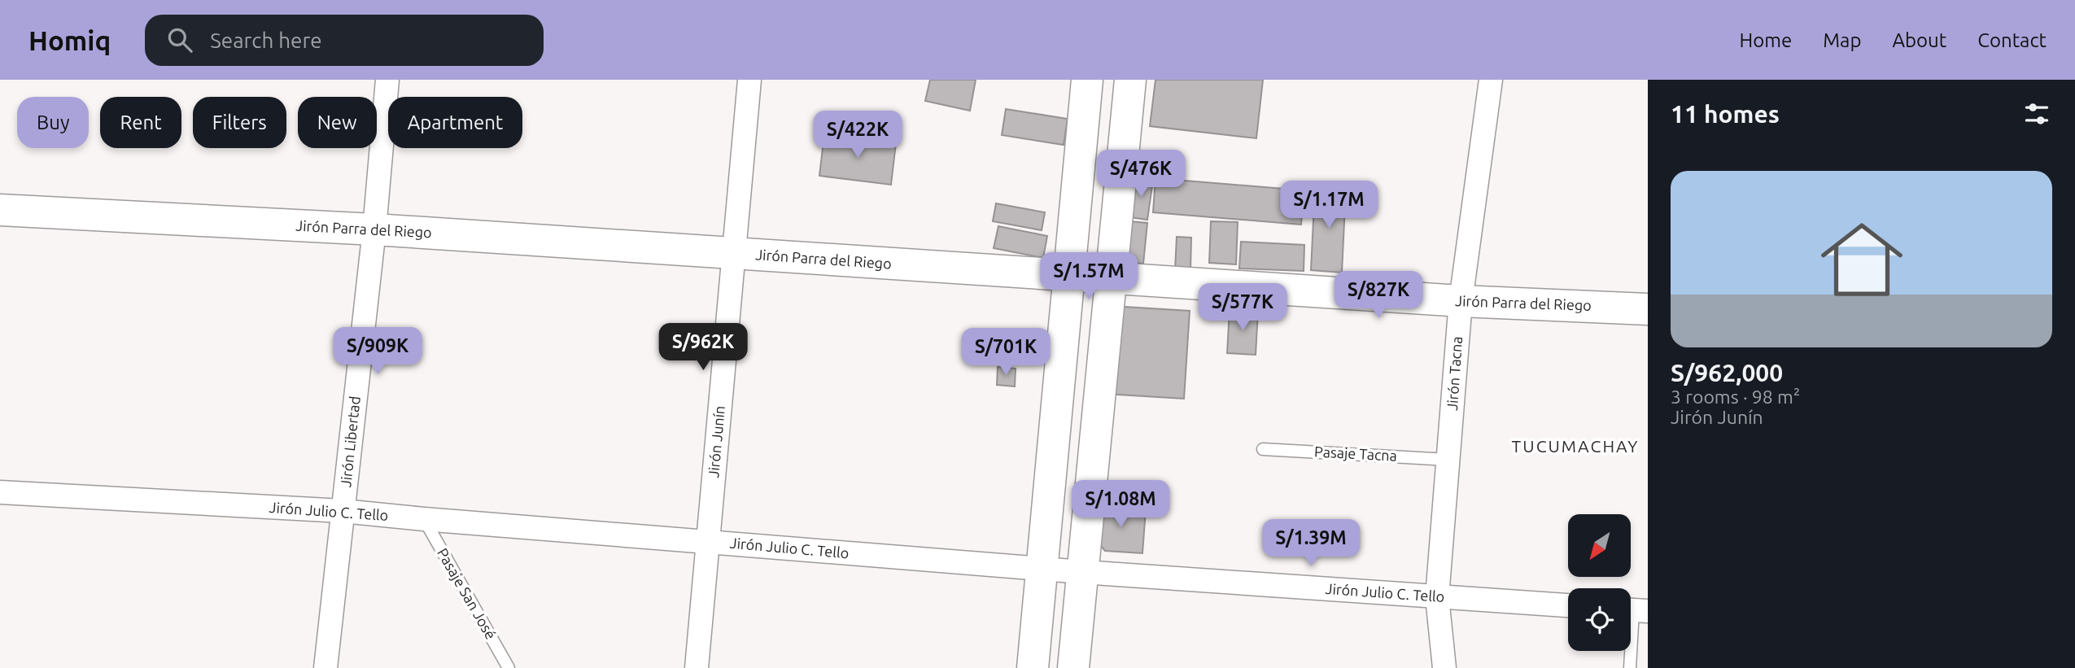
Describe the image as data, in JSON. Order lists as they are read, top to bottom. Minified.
{"streets":{"main road":["Jirón Parra del Riego"],"street":["Jirón Tacna","Jirón Libertad","Jirón Junín","Jirón Julio C. Tello"],"lane":["Pasaje Tacna","Pasaje San José"]},"crossings":[["Jirón Parra del Riego","Jirón Tacna"],["Jirón Parra del Riego","Jirón Libertad"],["Jirón Parra del Riego","Jirón Junín"],["Jirón Tacna","Pasaje Tacna"],["Jirón Tacna","Jirón Julio C. Tello"],["Jirón Libertad","Jirón Julio C. Tello"],["Jirón Junín","Jirón Julio C. Tello"],["Jirón Julio C. Tello","Pasaje San José"]],"districts":["TUCUMACHAY"],"north":"bottom left","page":{"header":"Homiq","search":"Search here","nav":["Home","Map","About","Contact"],"heading":"11 homes","chip":["Buy","Rent","Filters","New","Apartment"],"price":["S/422K","S/476K","S/1.17M","S/1.57M","S/827K","S/577K","S/962K","S/909K","S/701K","S/1.08M","S/1.39M"],"list":[{"name":"S/962,000","note":"3 rooms · 98 m² · Jirón Junín"}]}}
